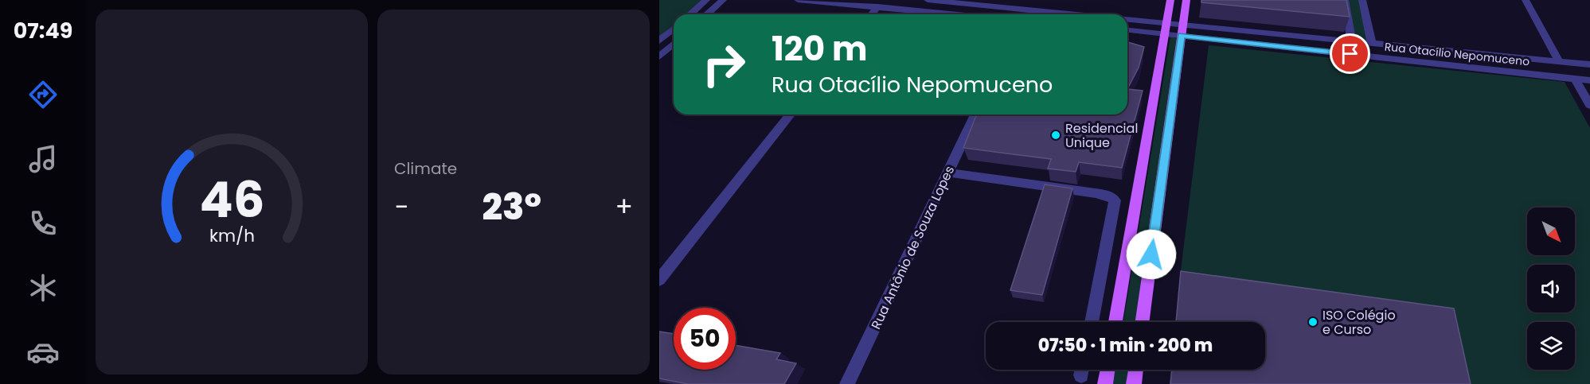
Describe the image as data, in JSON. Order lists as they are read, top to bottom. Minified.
{"streets":{"street":["Rua Otacílio Nepomuceno","Rua Antônio de Souza Lopes"]},"places":["Residencial Unique","ISO Colégio e Curso"],"north":"bottom right","page":{"tabs":"07:49","tile":"Climate","turn":["120 m","Rua Otacílio Nepomuceno"],"heat":["−","23°","+"],"limit":"50","trip":"07:50 · 1 min · 200 m","gauge":["46","km/h"]}}
